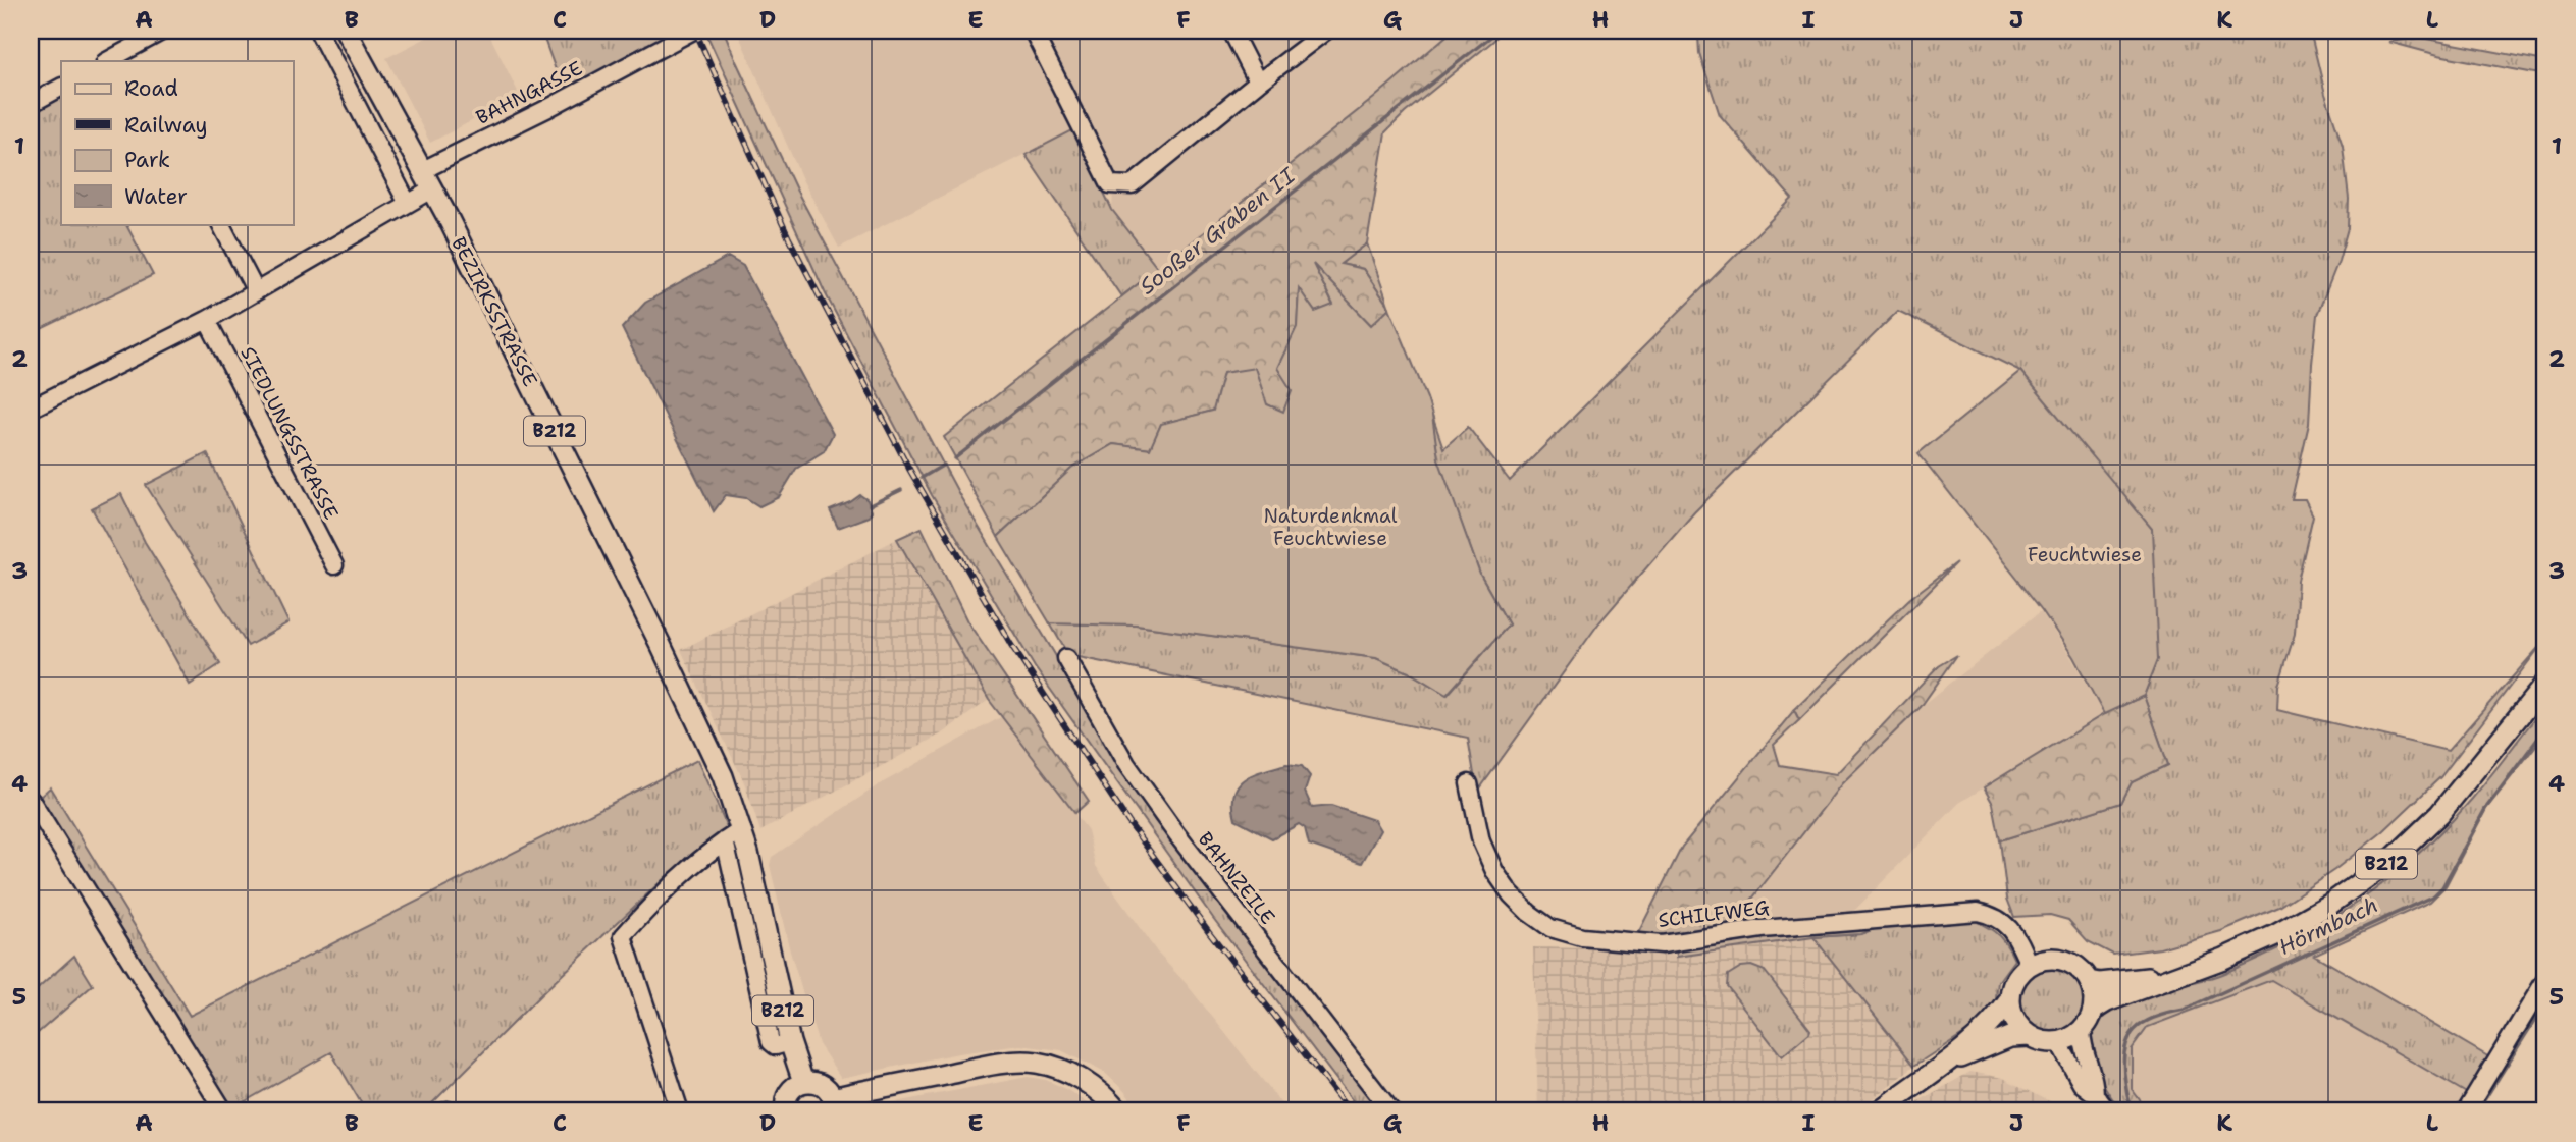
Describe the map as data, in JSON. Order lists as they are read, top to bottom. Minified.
{"streets":{"main road":["BEZIRKSSTRASSE","B212"],"street":["BAHNGASSE","SIEDLUNGSSTRASSE","BAHNZEILE","SCHILFWEG"]},"crossings":[["BAHNGASSE","BEZIRKSSTRASSE"],["BEZIRKSSTRASSE","B212"],["B212","SCHILFWEG"]],"water":["Sooßer Graben II","Hörmbach"],"parks":["Naturdenkmal Feuchtwiese","Feuchtwiese"],"legend":["Road","Railway","Park","Water"],"grid":{"columns":["A","B","C","D","E","F","G","H","I","J","K","L"],"rows":["1","2","3","4","5"]}}
